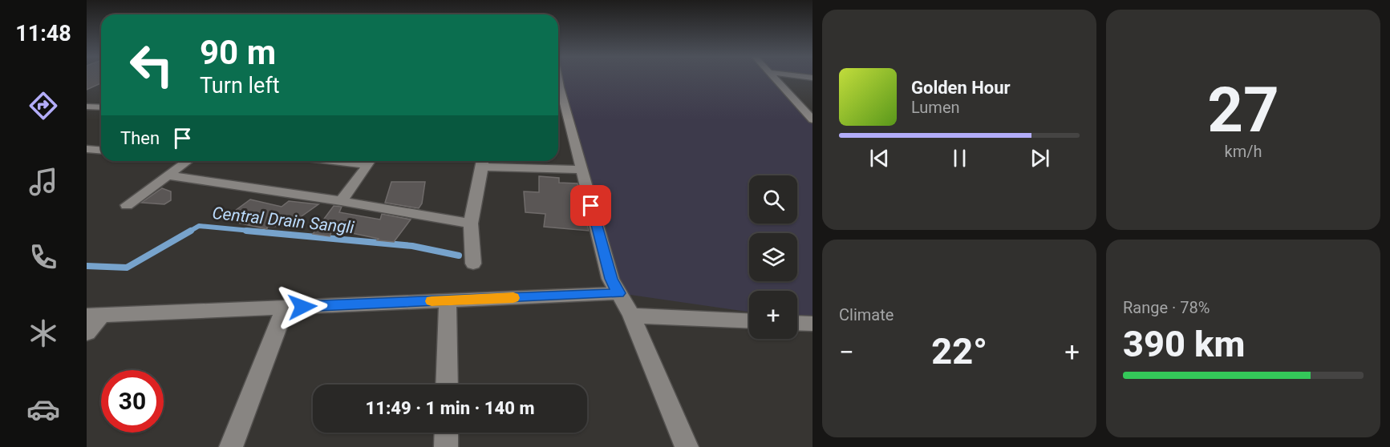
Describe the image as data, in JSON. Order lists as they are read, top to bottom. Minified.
{"water":["Central Drain Sangli"],"page":{"tabs":"11:48","tile":[["27","km/h"],"Climate",["Range · 78%","390 km"]],"turn":["90 m","Turn left"],"song":["Golden Hour","Lumen"],"then":"Then","map_buttons":"+","heat":["−","22°","+"],"limit":"30","trip":"11:49 · 1 min · 140 m"}}
